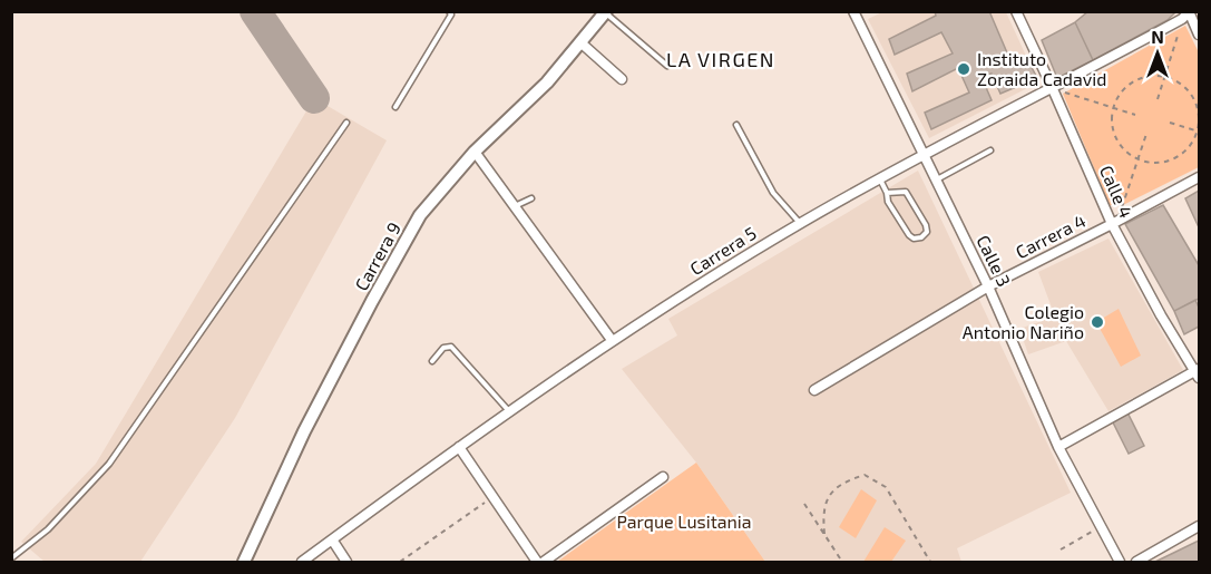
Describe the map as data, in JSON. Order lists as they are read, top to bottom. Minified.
{"streets":{"street":["Calle 4","Carrera 4","Carrera 5","Carrera 9","Calle 3"]},"crossings":[["Calle 4","Carrera 4"],["Calle 4","Carrera 5"],["Carrera 4","Calle 3"],["Carrera 5","Calle 3"]],"districts":["LA VIRGEN"],"parks":["Parque Lusitania"],"places":["Instituto Zoraida Cadavid","Colegio Antonio Nariño"],"north":"top"}
